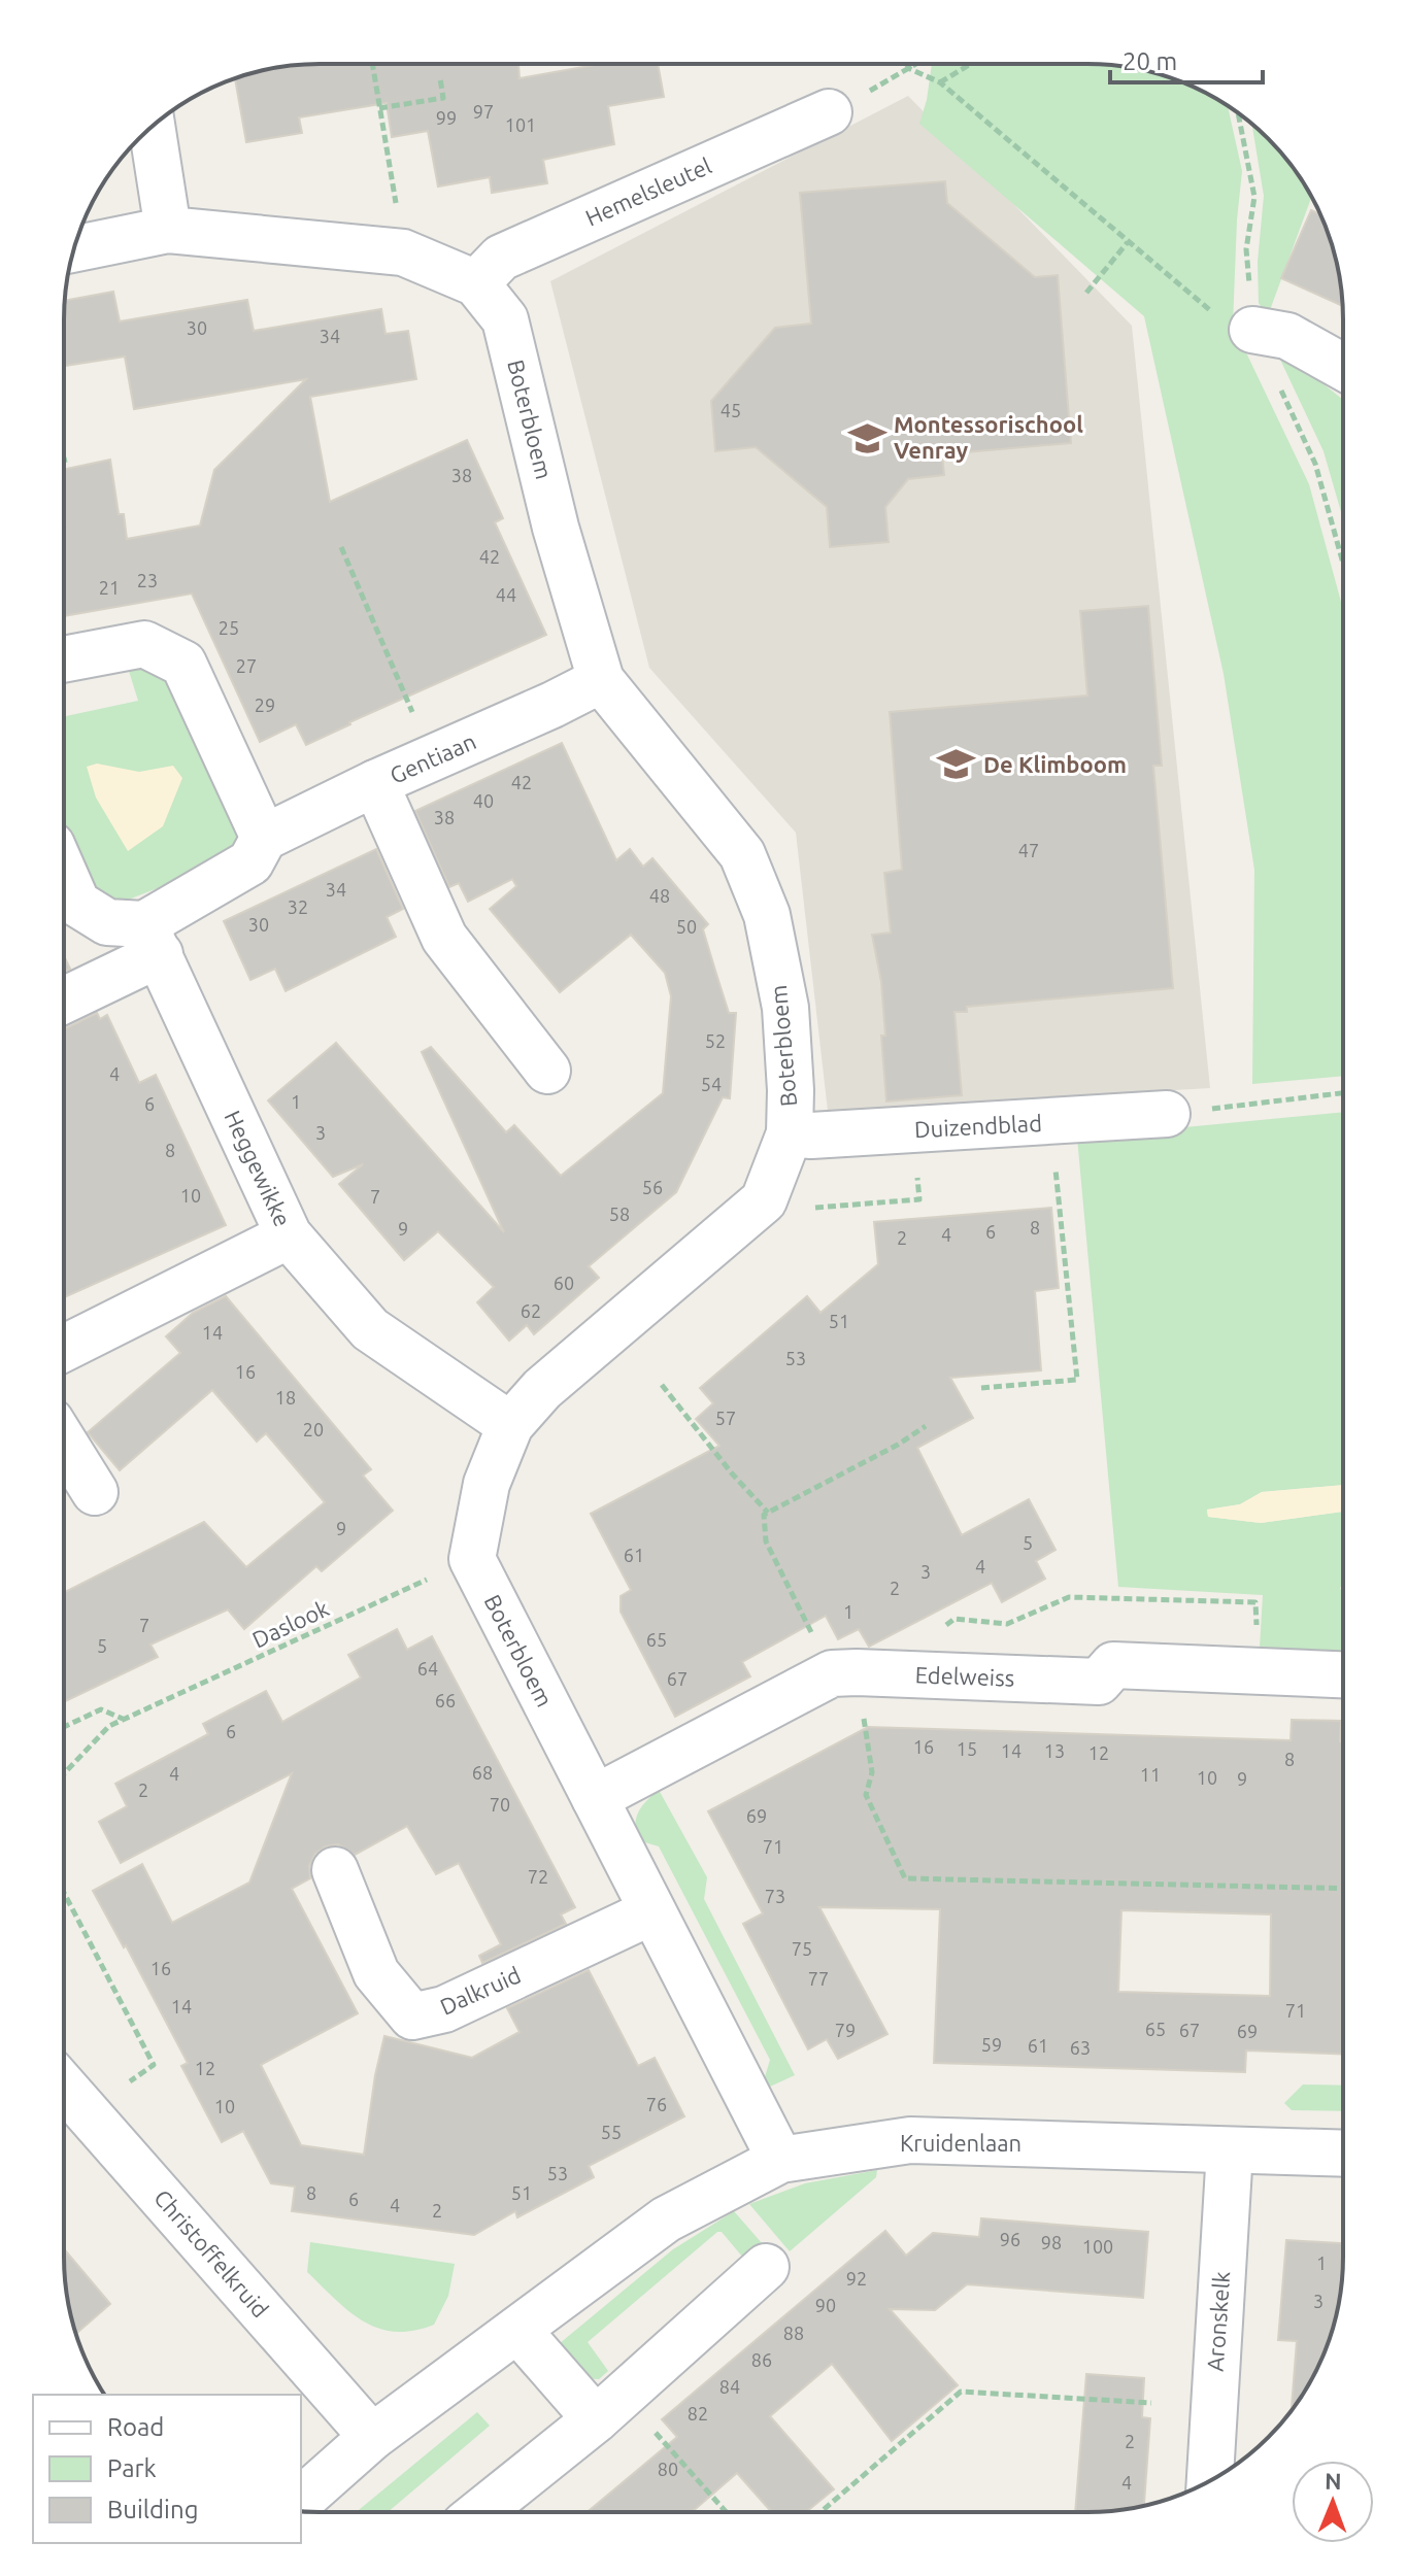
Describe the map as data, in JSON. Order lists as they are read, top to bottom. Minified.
{"streets":{"street":["Hemelsleutel","Boterbloem","Gentiaan","Duizendblad","Heggewikke","Edelweiss","Dalkruid","Kruidenlaan","Christoffelkruid","Aronskelk"],"path":["Daslook"]},"crossings":[["Hemelsleutel","Boterbloem"],["Boterbloem","Gentiaan"],["Boterbloem","Duizendblad"],["Boterbloem","Heggewikke"],["Boterbloem","Daslook"],["Boterbloem","Edelweiss"],["Boterbloem","Dalkruid"],["Boterbloem","Kruidenlaan"],["Gentiaan","Heggewikke"],["Kruidenlaan","Christoffelkruid"],["Kruidenlaan","Aronskelk"]],"places":{"school or university":["Montessorischool Venray","De Klimboom"]},"house_numbers":["97","99","101","30","34","45","38","42","23","21","44","25","27","29","42","40","38","47","34","48","32","30","50","52","4","54","1","6","3","8","56","10","7","58","8","9","6","4","2","60","62","51","14","53","16","18","57","20","9","5","61","4","3","2","1","7","65","5","64","67","66","6","16","15","14","13","12","8","68","4","11","10","9","2","70","69","71","72","73","75","16","77","14","71","65","79","67","69","59","61","63","12","76","10","55","53","8","51","6","4","2","96","98","100","1","92","3","90","88","86","84","82","2","80","4"],"legend":["Road","Park","Building"],"scale_bar":"20 m","north":"top"}
